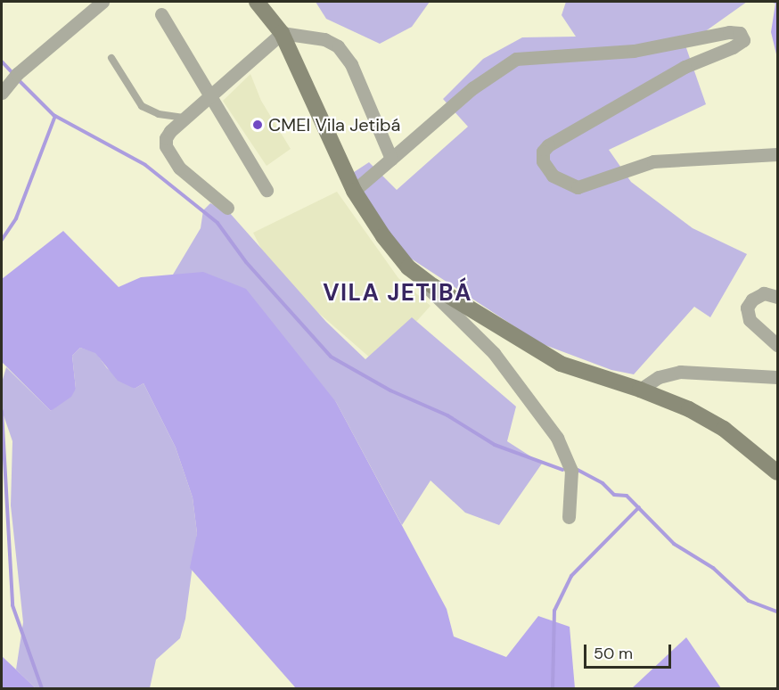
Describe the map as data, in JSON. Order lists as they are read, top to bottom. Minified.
{"districts":["VILA JETIBÁ"],"places":["CMEI Vila Jetibá"],"scale_bar":"50 m"}
